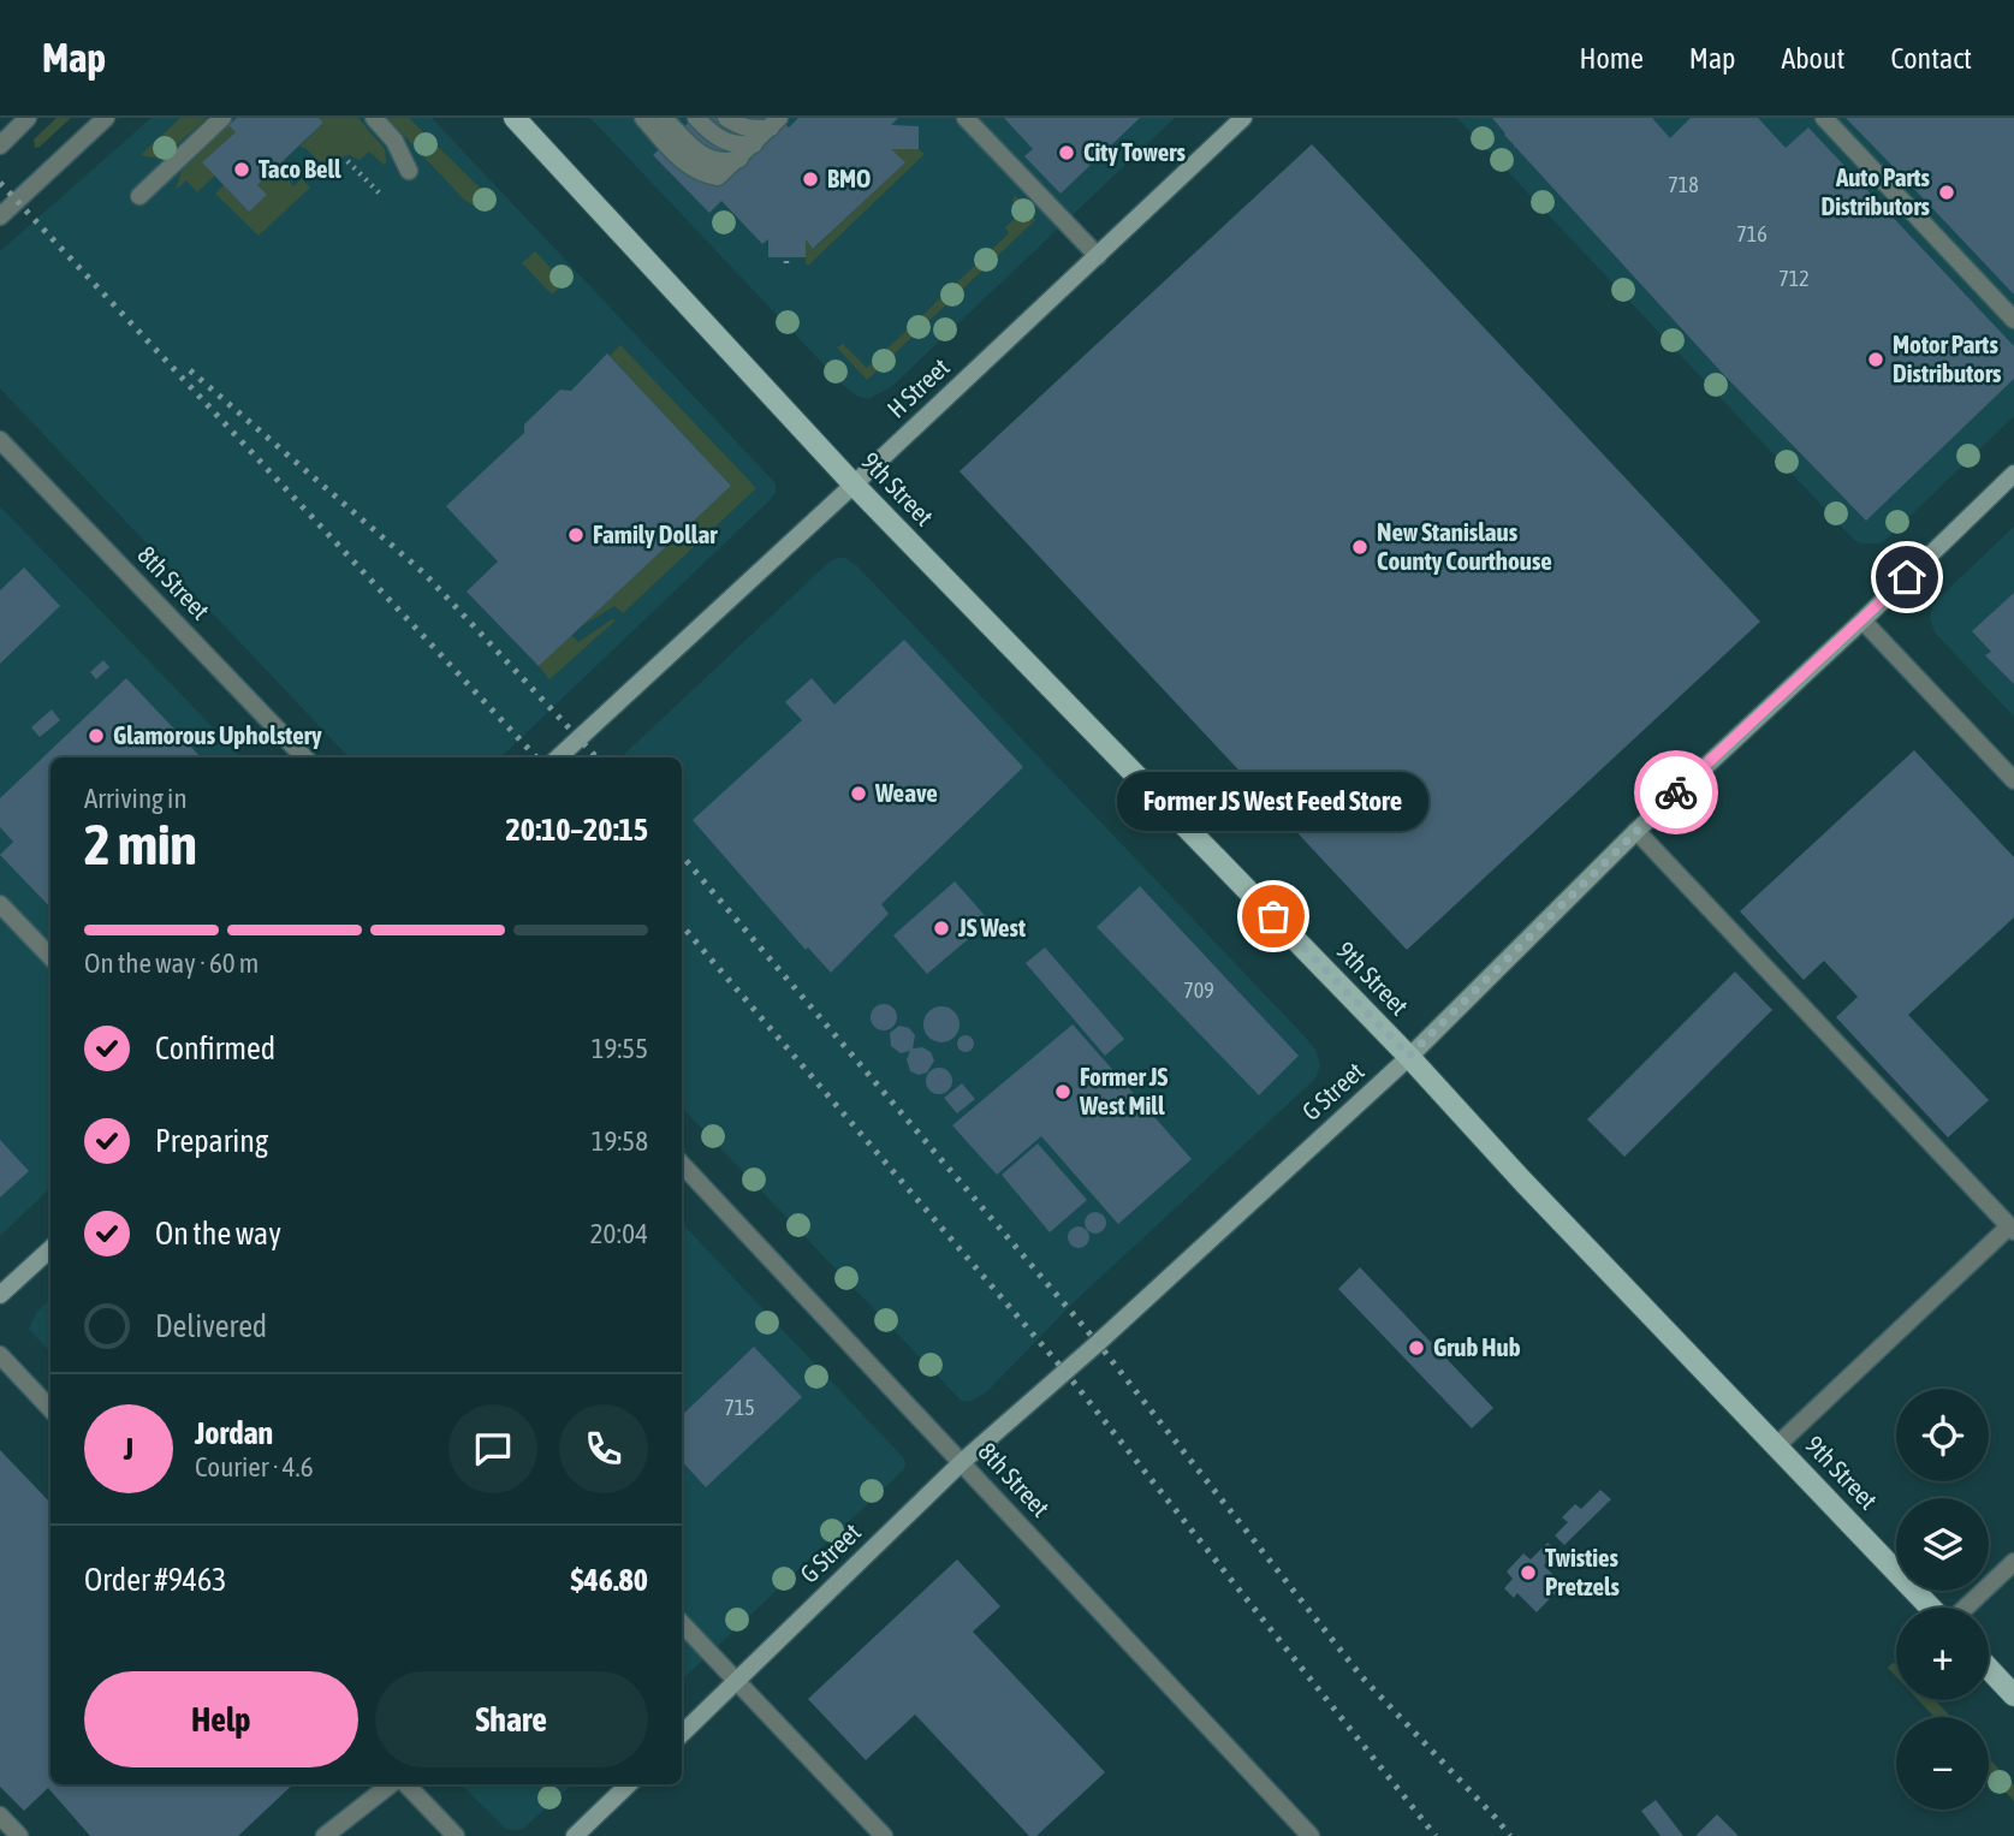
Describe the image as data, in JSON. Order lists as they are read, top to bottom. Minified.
{"streets":{"main road":["H Street","9th Street","G Street"],"street":["8th Street"]},"crossings":[["H Street","9th Street"],["9th Street","G Street"],["8th Street","G Street"]],"places":["City Towers","Taco Bell","BMO","Auto Parts Distributors","Motor Parts Distributors","Family Dollar","New Stanislaus County Courthouse","Glamorous Upholstery","Weave","Former JS West Feed Store","JS West","Former JS West Mill","Grub Hub","Twisties Pretzels"],"house_numbers":["718","716","712","709","715"],"page":{"header":"Map","nav":["Home","Map","About","Contact"],"heading":["2 min","Arriving in","20:10–20:15"],"panel":["Jordan","Courier · 4.6","Order #9463","$46.80"],"bubble":"Former JS West Feed Store","bar":"On the way · 60 m","list":[["Confirmed","19:55"],["Preparing","19:58"],["On the way","20:04"],"Delivered"],"map_buttons":["+","−"],"round":"J","buttons":["Help","Share"]}}
